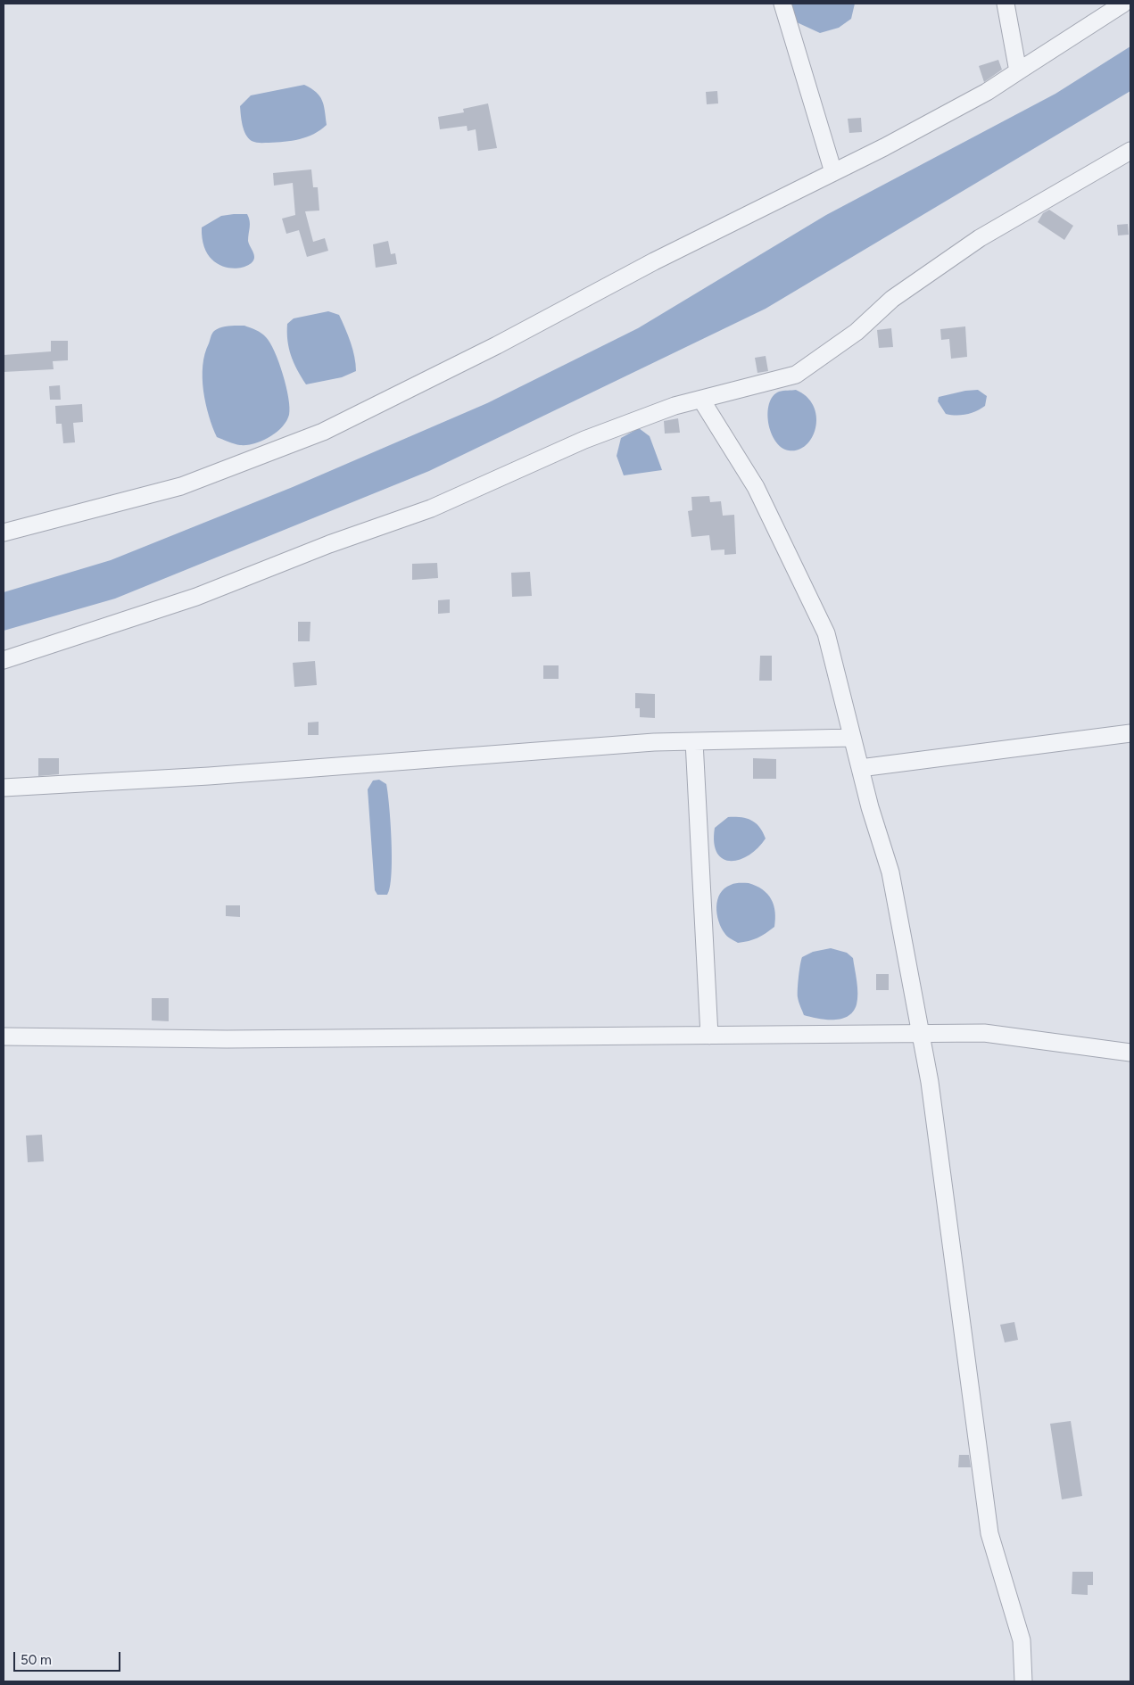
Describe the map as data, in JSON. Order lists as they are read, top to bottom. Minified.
{"scale_bar":"50 m"}
